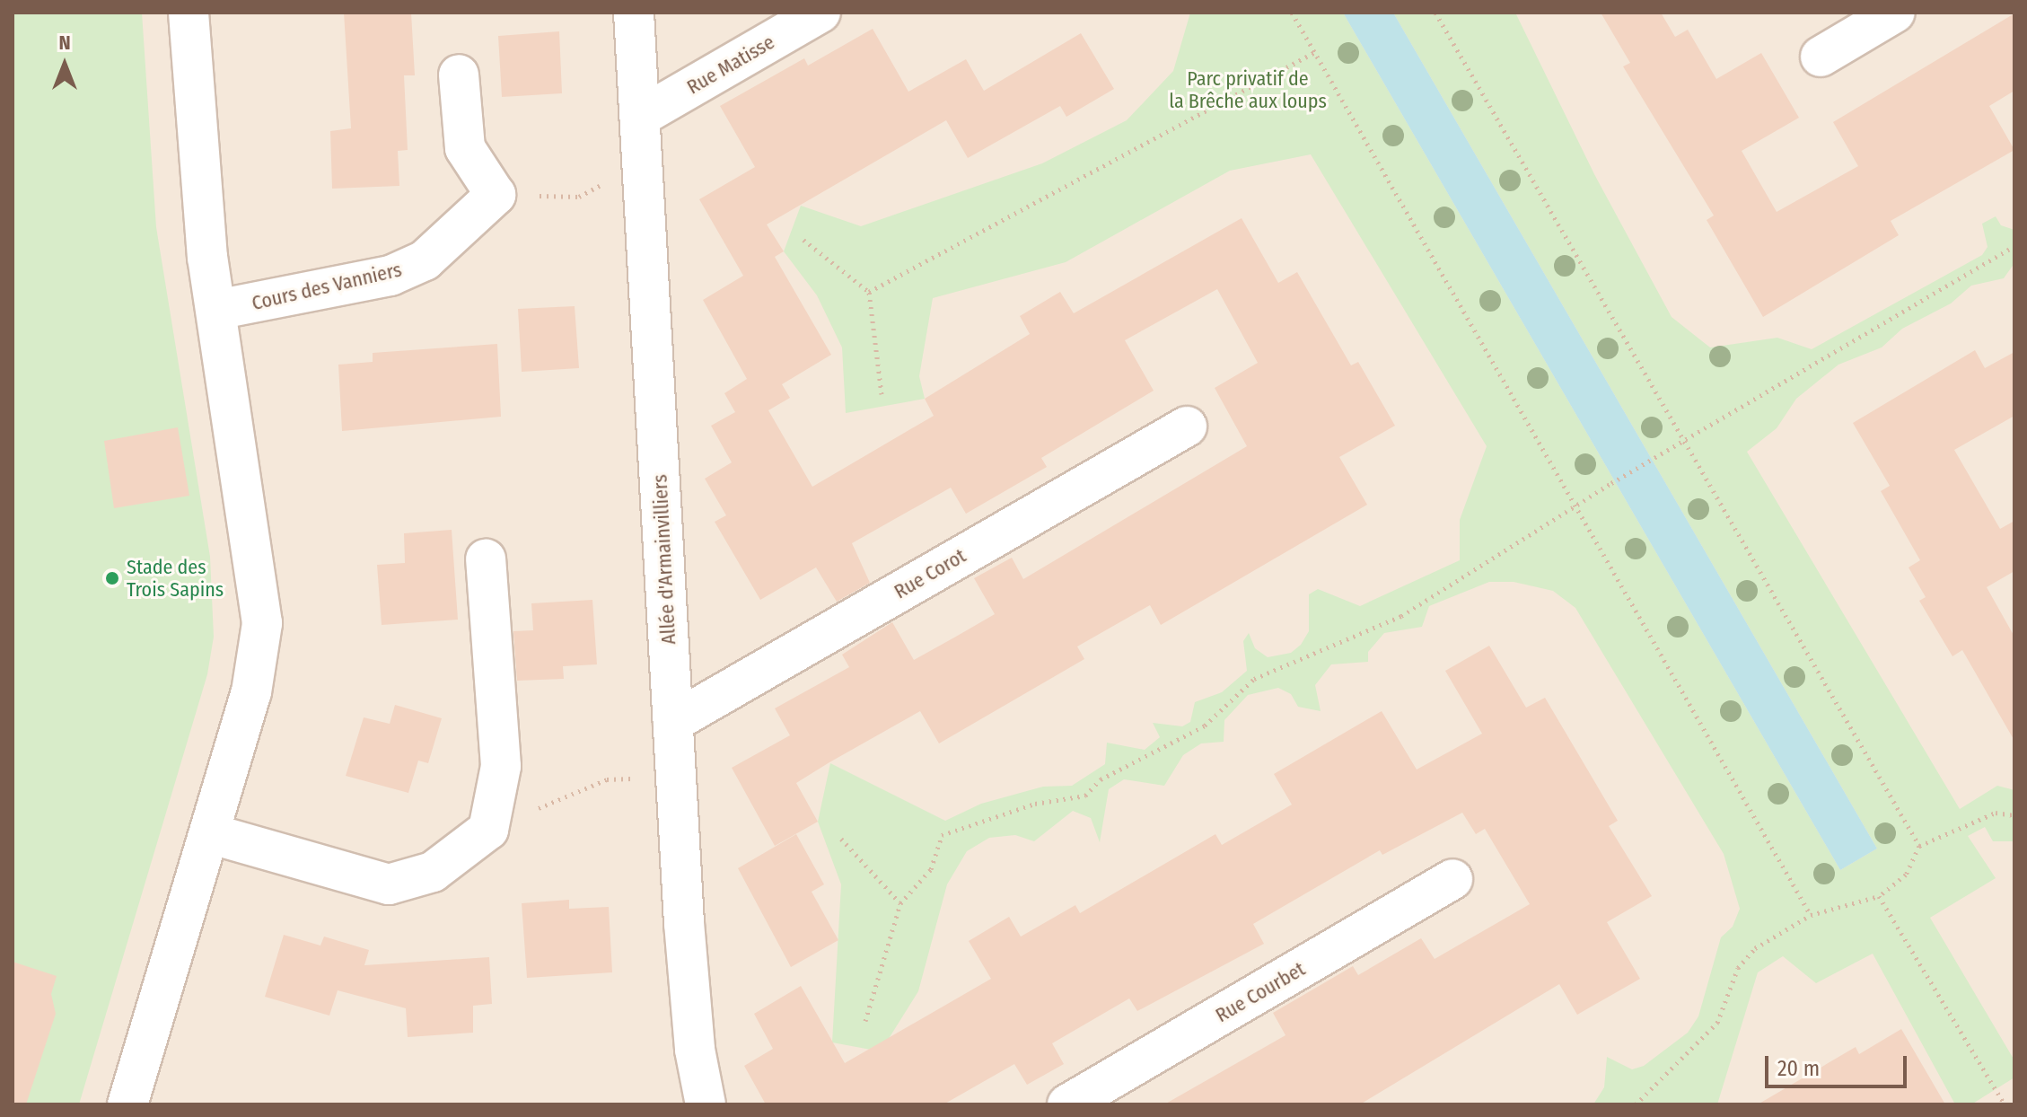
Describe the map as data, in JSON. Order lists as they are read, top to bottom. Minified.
{"streets":{"street":["Rue Matisse","Cours des Vanniers","Allée d'Armainvilliers","Rue Corot","Rue Courbet"]},"crossings":[["Rue Matisse","Allée d'Armainvilliers"],["Allée d'Armainvilliers","Rue Corot"]],"parks":["Parc privatif de la Brêche aux loups"],"places":["Stade des Trois Sapins"],"scale_bar":"20 m","north":"top"}
